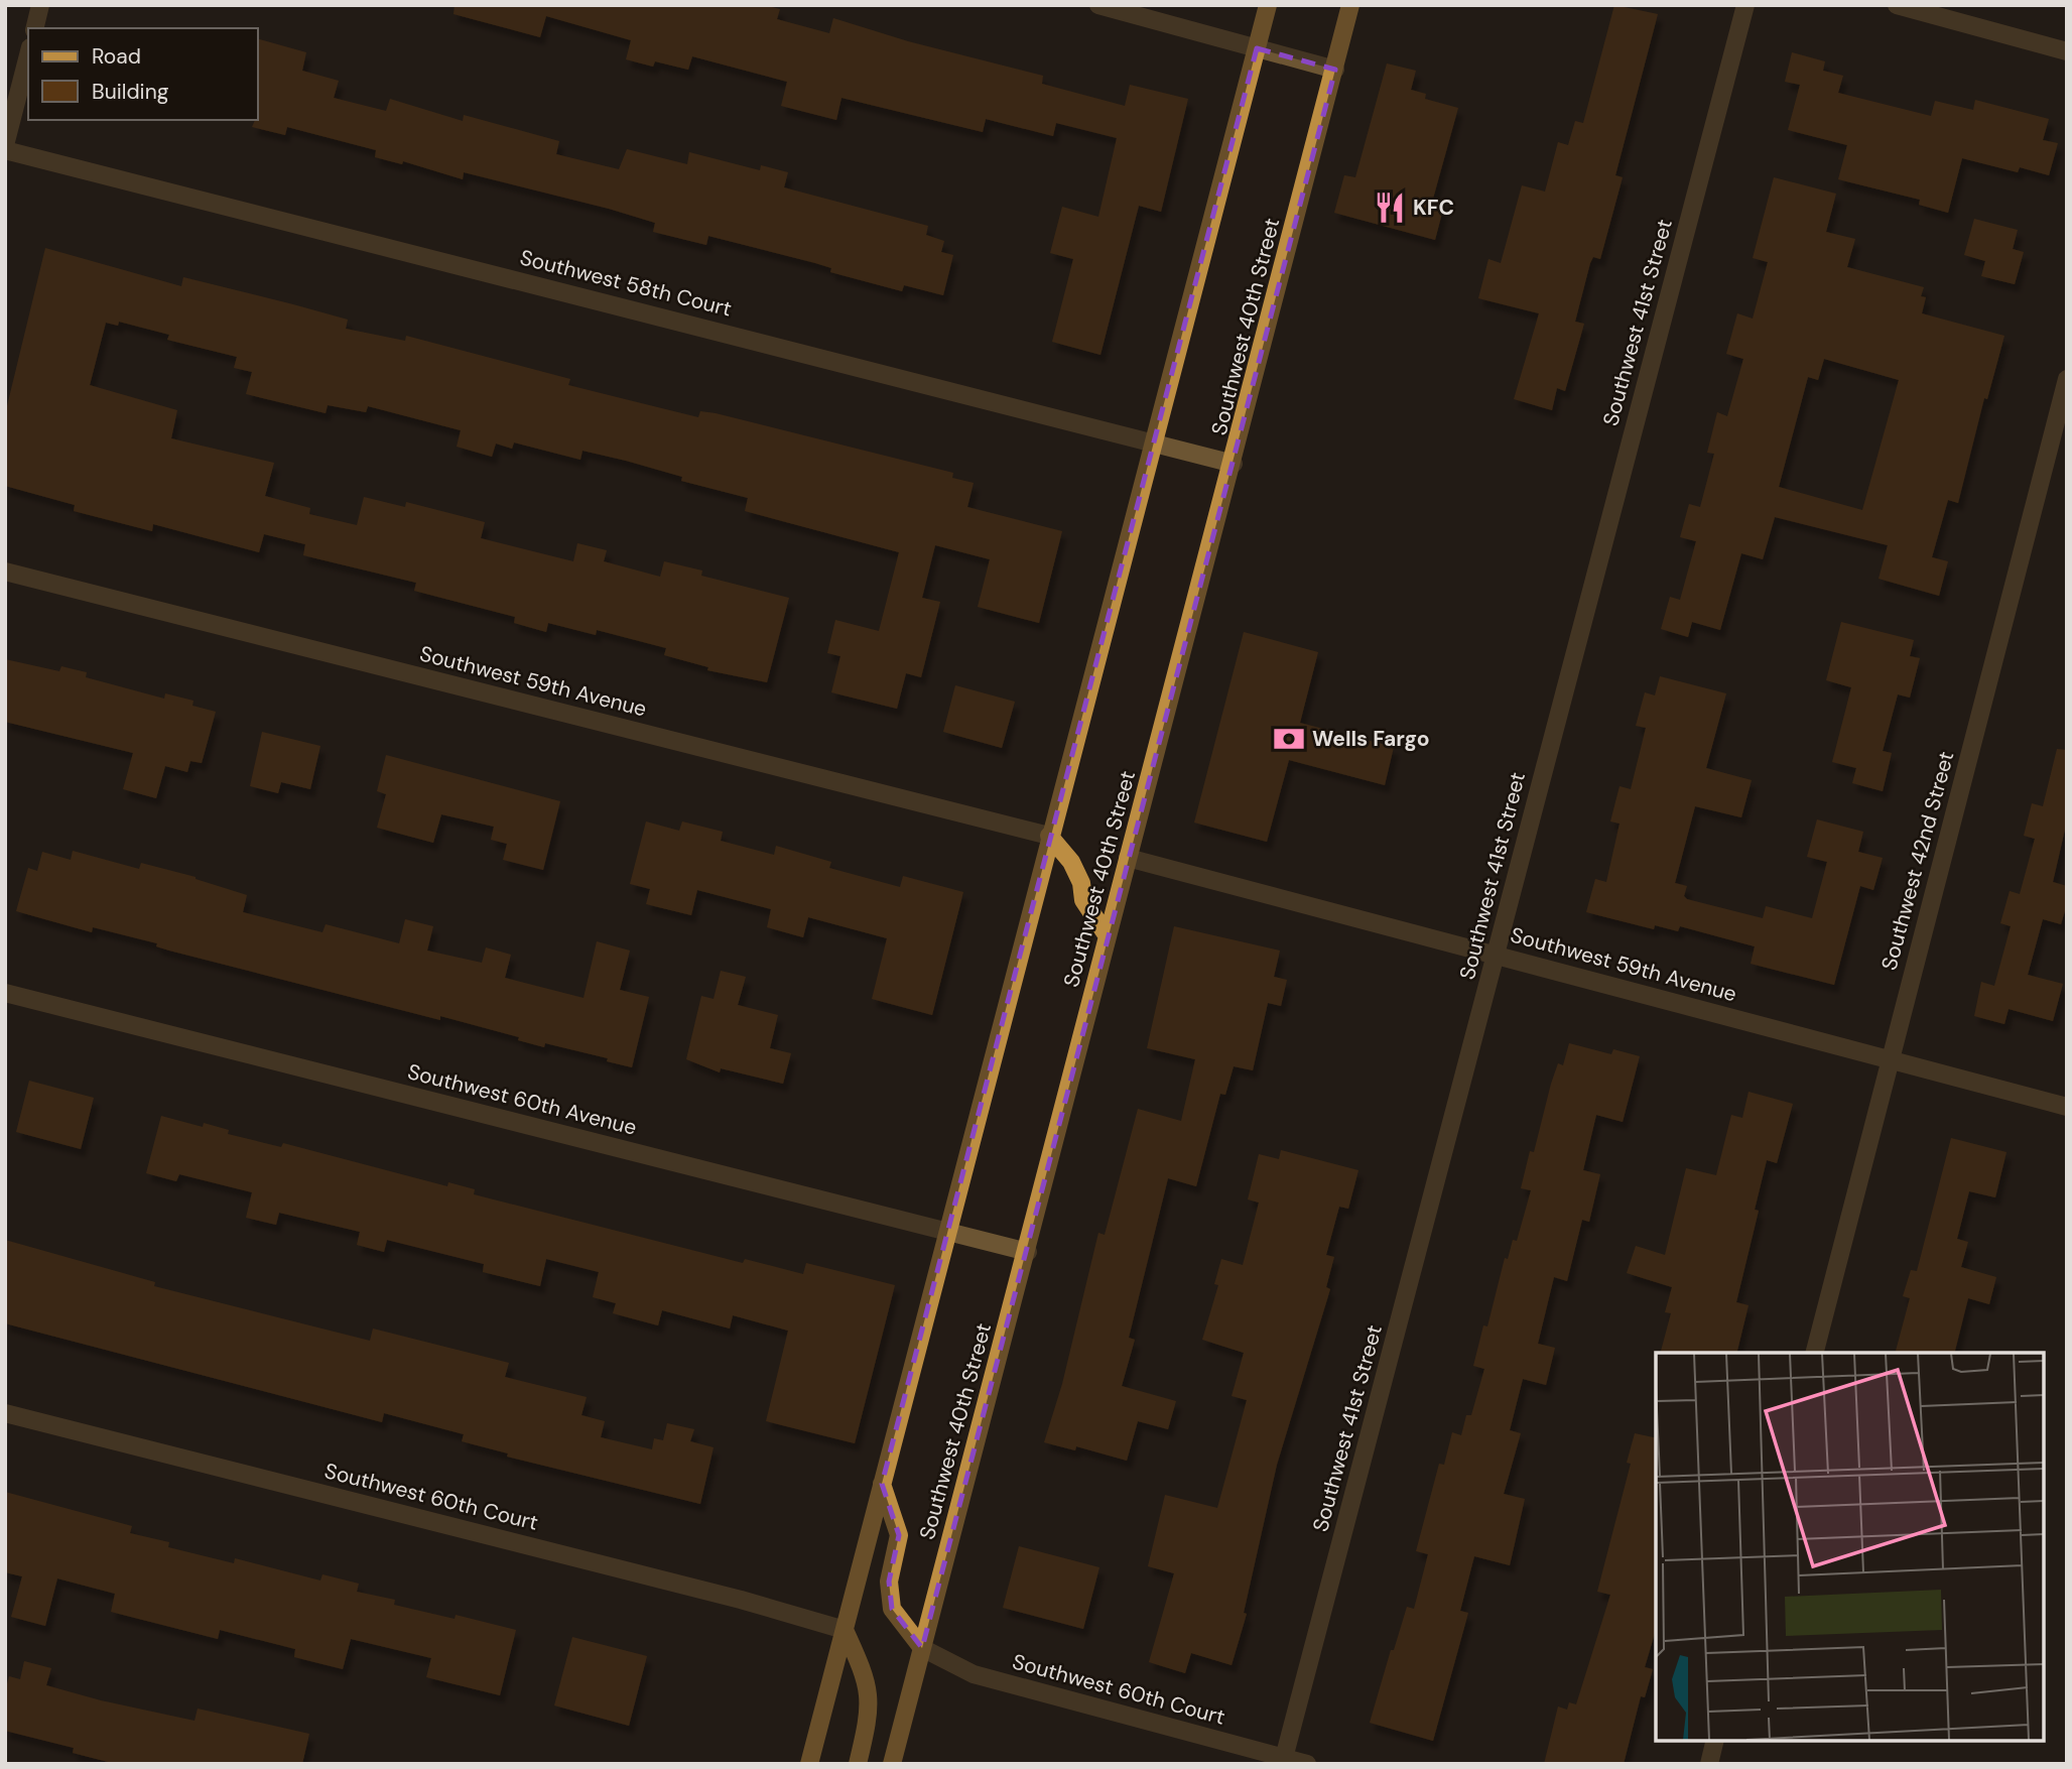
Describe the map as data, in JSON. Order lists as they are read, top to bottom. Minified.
{"streets":{"main road":["Southwest 40th Street"],"street":["Southwest 58th Court","Southwest 41st Street","Southwest 59th Avenue","Southwest 42nd Street","Southwest 60th Avenue","Southwest 60th Court"]},"crossings":[["Southwest 58th Court","Southwest 40th Street"],["Southwest 41st Street","Southwest 59th Avenue"],["Southwest 41st Street","Southwest 60th Court"],["Southwest 40th Street","Southwest 59th Avenue"],["Southwest 40th Street","Southwest 60th Avenue"],["Southwest 40th Street","Southwest 60th Court"],["Southwest 59th Avenue","Southwest 42nd Street"]],"places":{"restaurant":["KFC"],"bank":["Wells Fargo"]},"legend":["Road","Building"]}
